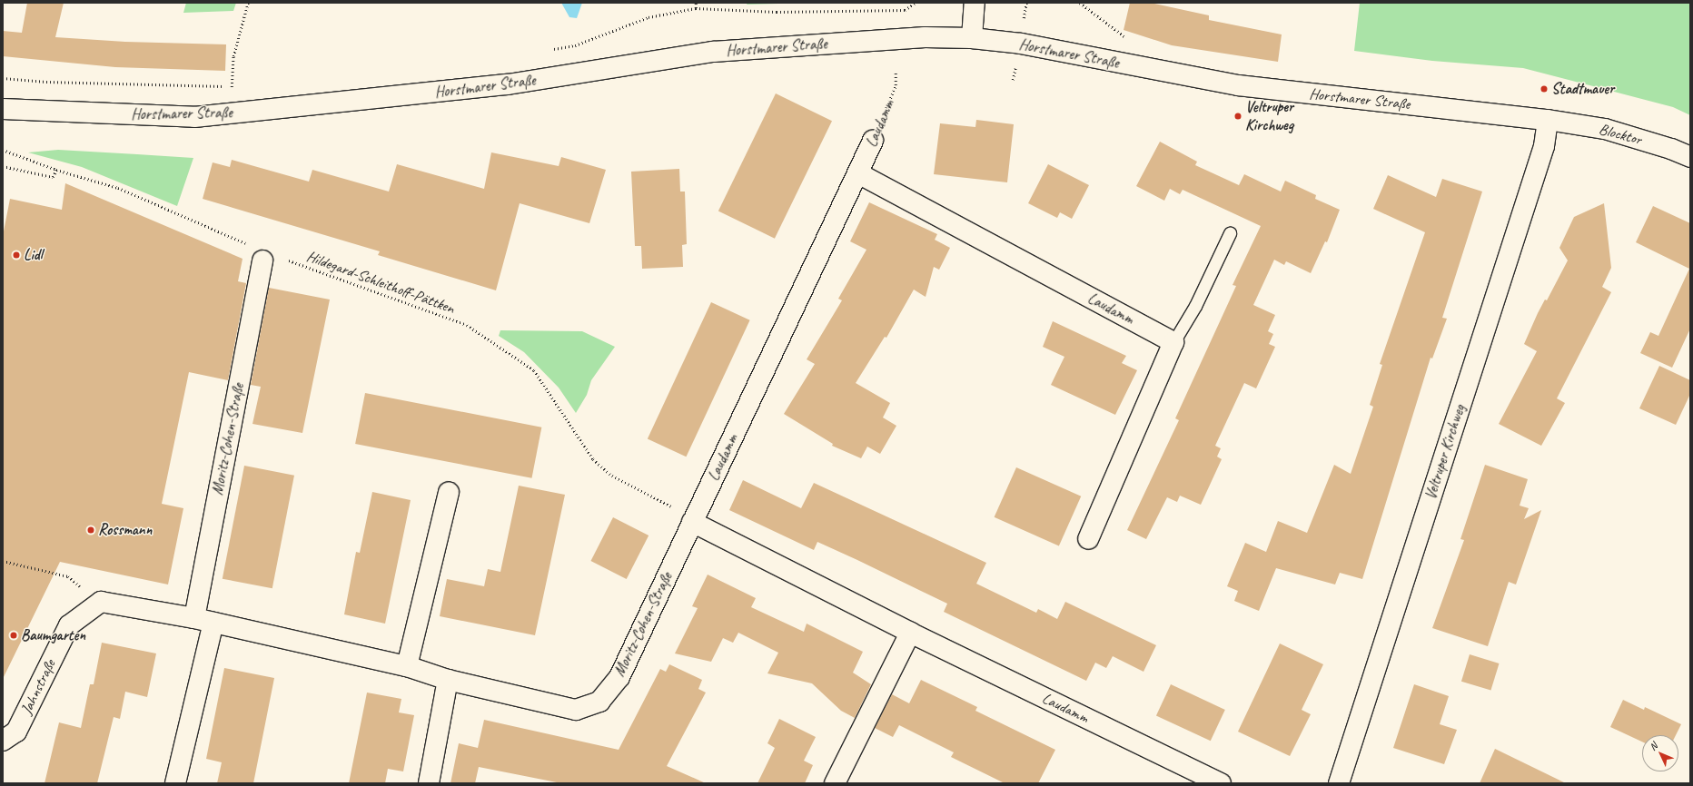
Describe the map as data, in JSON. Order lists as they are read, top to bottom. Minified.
{"streets":{"street":["Horstmarer Straße","Laudamm","Blocktor","Moritz-Cohen-Straße","Veltruper Kirchweg","Jahnstraße"],"path":["Hildegard-Schleithoff-Pättken"]},"crossings":[["Horstmarer Straße","Blocktor"],["Horstmarer Straße","Veltruper Kirchweg"],["Laudamm","Hildegard-Schleithoff-Pättken"],["Laudamm","Moritz-Cohen-Straße"],["Blocktor","Veltruper Kirchweg"],["Hildegard-Schleithoff-Pättken","Moritz-Cohen-Straße"],["Moritz-Cohen-Straße","Jahnstraße"]],"places":["Stadtmauer","Veltruper Kirchweg","Lidl","Rossmann","Baumgarten"],"north":"top left"}
